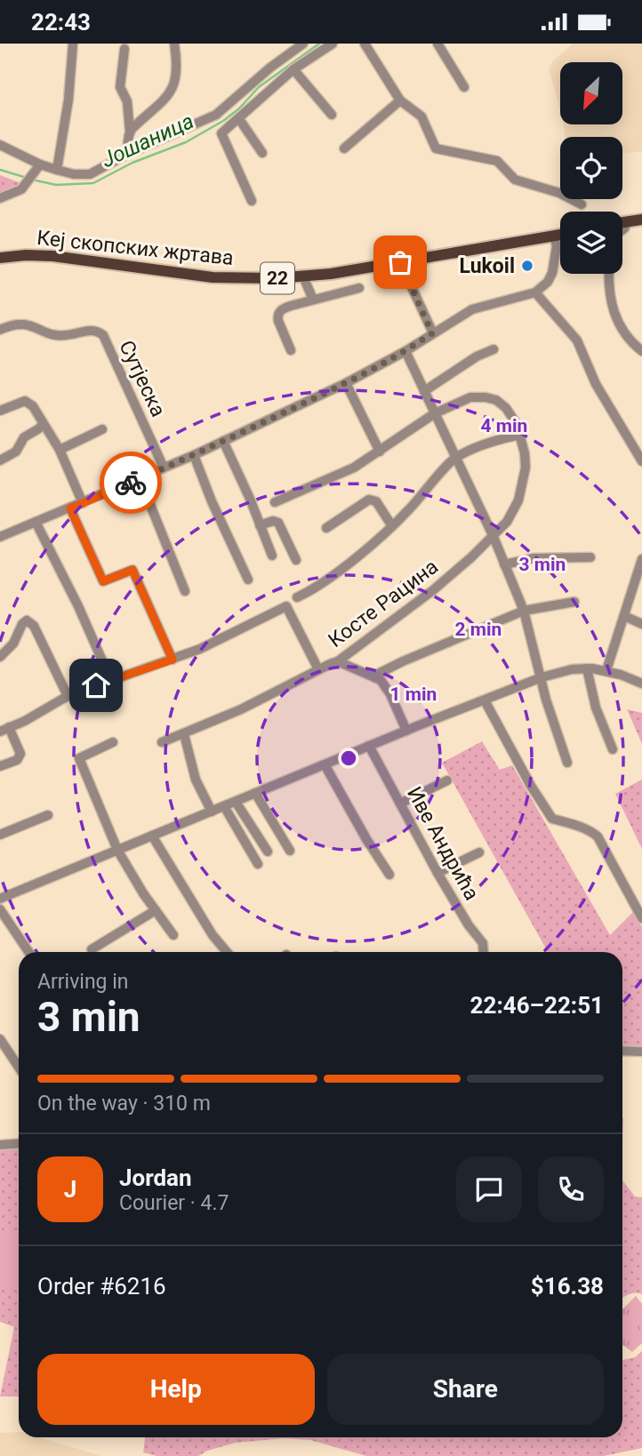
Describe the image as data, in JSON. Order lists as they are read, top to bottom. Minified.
{"streets":{"main road":["Кеј скопских жртава","22"],"street":["Сутјеска","Косте Рацина","Иве Андрића"]},"crossings":[["Кеј скопских жртава","22"]],"water":["Јошаница"],"places":["Lukoil"],"north":"bottom left","page":{"status":"22:43","heading":["3 min","Arriving in","22:46–22:51"],"panel":["Jordan","Courier · 4.7","Order #6216","$16.38"],"bar":"On the way · 310 m","round":"J","buttons":["Help","Share"]},"rings":["4 min","3 min","2 min","1 min"]}
